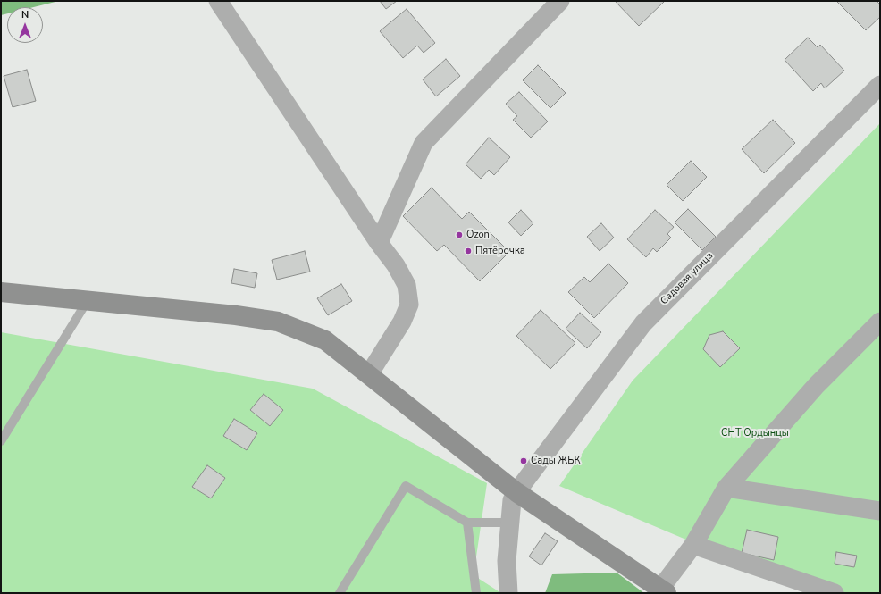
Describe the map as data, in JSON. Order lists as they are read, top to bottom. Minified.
{"streets":{"street":["Садовая улица"]},"parks":["СНТ Ордынцы"],"places":["Ozon","Пятёрочка","Сады ЖБК"],"north":"top"}
